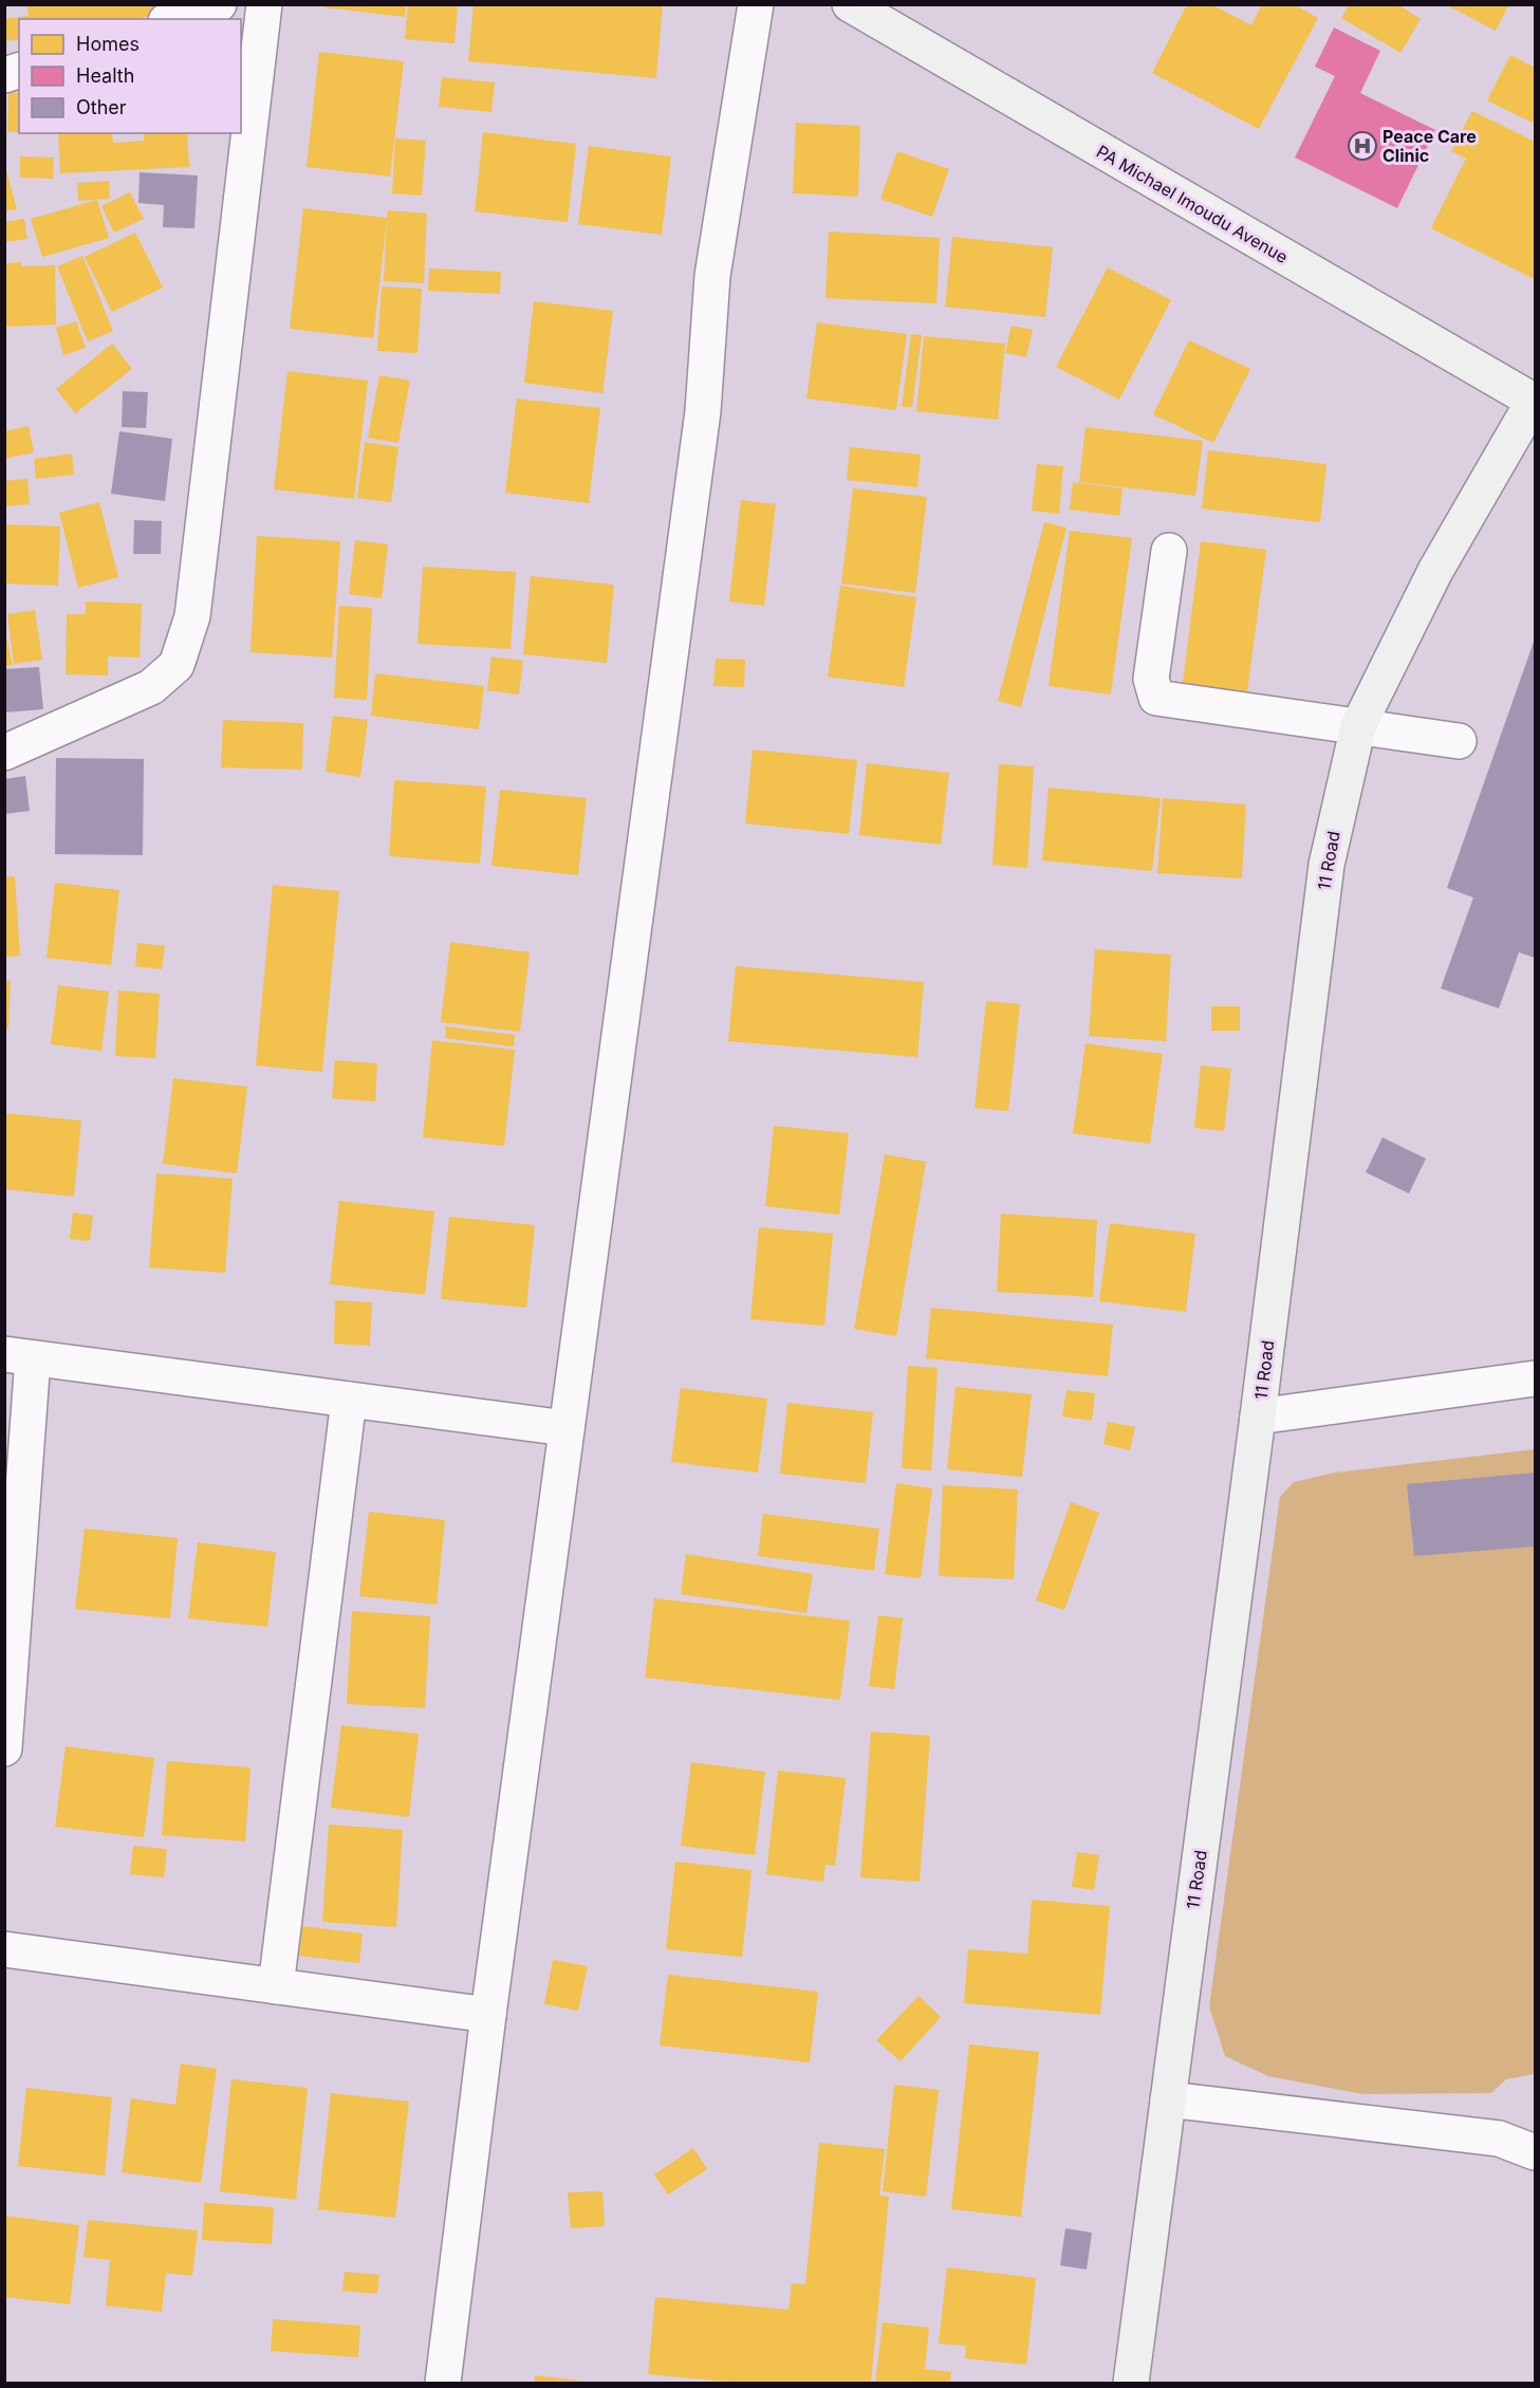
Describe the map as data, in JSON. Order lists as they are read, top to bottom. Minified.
{"streets":{"street":["PA Michael Imoudu Avenue","11 Road"]},"crossings":[["PA Michael Imoudu Avenue","11 Road"]],"places":{"hospital":["Peace Care Clinic"]},"legend":["Homes","Health","Other"]}
